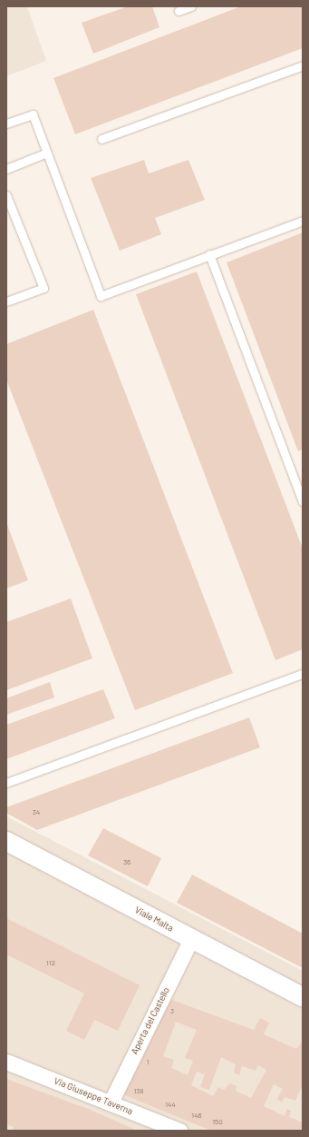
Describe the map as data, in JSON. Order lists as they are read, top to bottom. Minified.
{"streets":{"street":["Viale Malta","Aperta del Castello","Via Giuseppe Taverna"]},"crossings":[["Viale Malta","Aperta del Castello"],["Aperta del Castello","Via Giuseppe Taverna"]],"house_numbers":["34","36","112","3","1","138","144","146","150"]}
